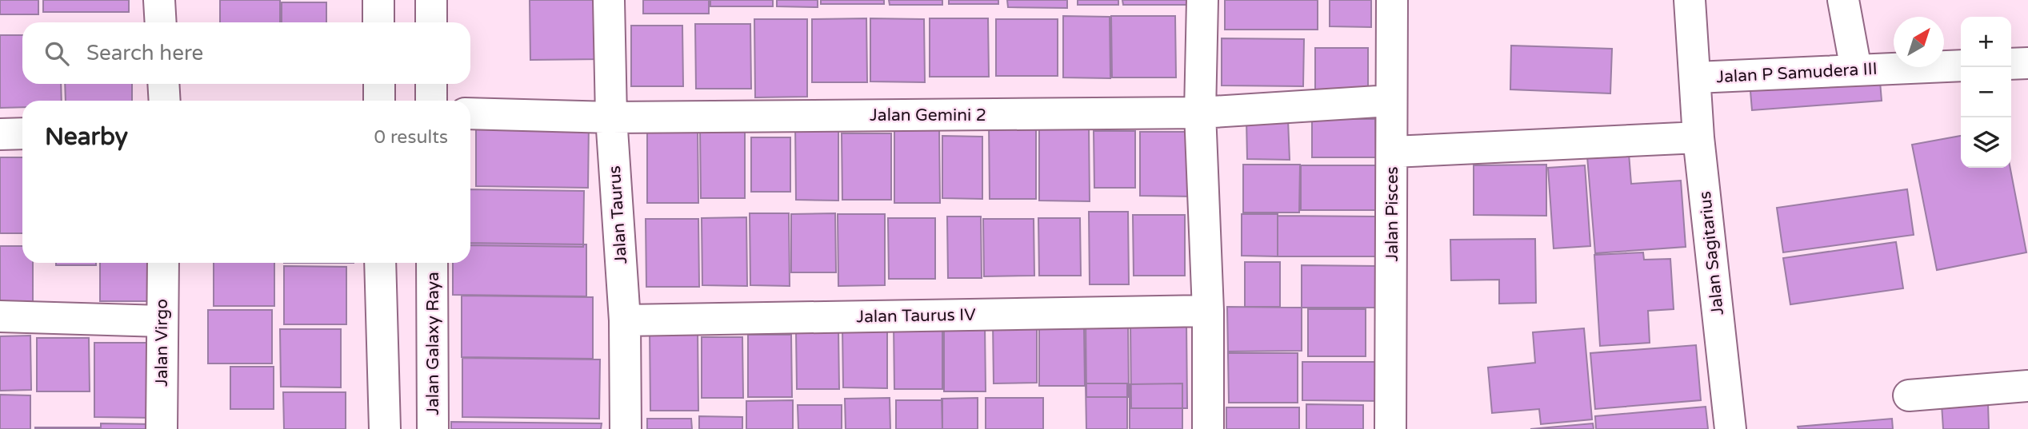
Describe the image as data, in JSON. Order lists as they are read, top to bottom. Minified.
{"streets":{"street":["Jalan P Samudera III","Jalan Gemini 2","Jalan Pisces","Jalan Taurus","Jalan Sagitarius","Jalan Taurus IV","Jalan Virgo","Jalan Galaxy Raya"]},"crossings":[["Jalan P Samudera III","Jalan Sagitarius"],["Jalan Gemini 2","Jalan Pisces"],["Jalan Gemini 2","Jalan Taurus"],["Jalan Taurus","Jalan Taurus IV"]],"north":"top right","page":{"map_buttons":["+","−"],"search":"Search here","heading":["Nearby","0 results"]}}
